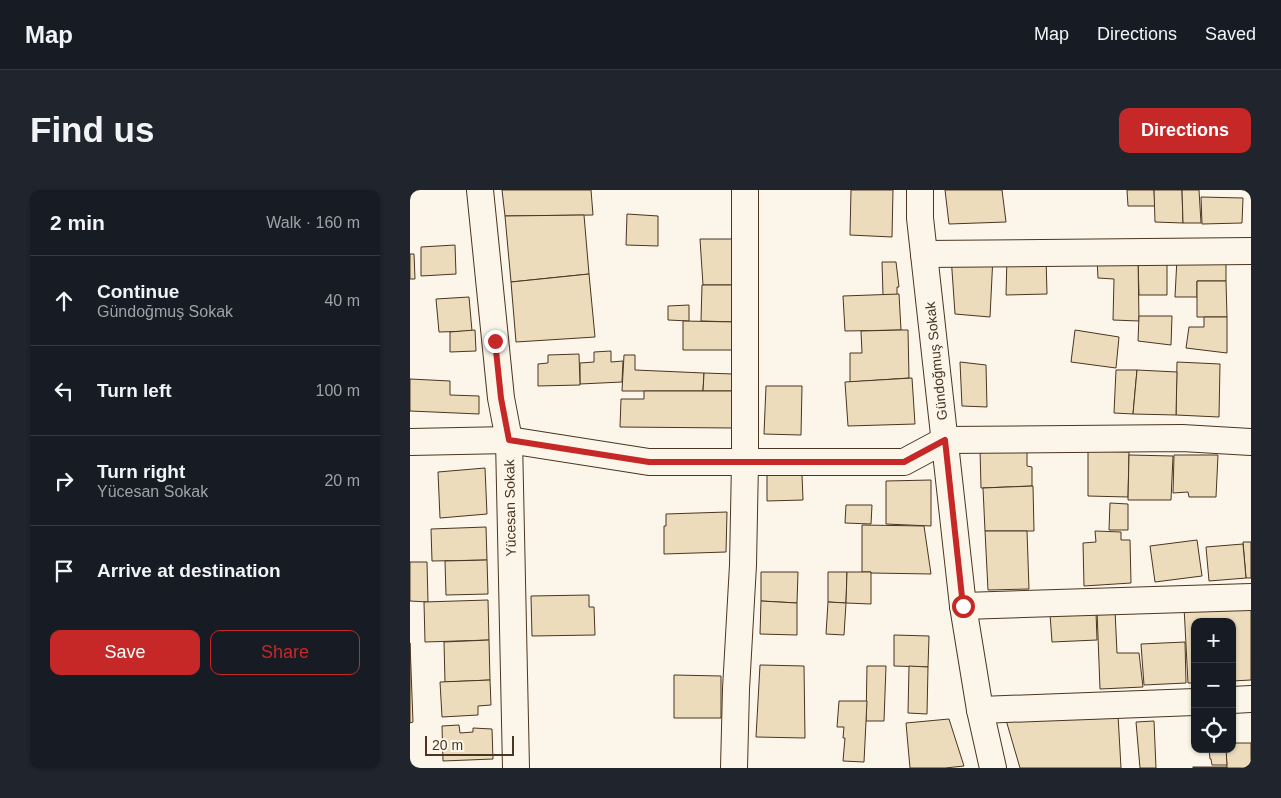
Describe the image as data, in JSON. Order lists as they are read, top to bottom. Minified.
{"streets":{"street":["Gündoğmuş Sokak","Yücesan Sokak"]},"scale_bar":"20 m","page":{"header":"Map","nav":["Map","Directions","Saved"],"buttons":["Directions",["Save","Share"]],"title":"Find us","heading":["2 min","Walk · 160 m"],"list":[["Continue","Gündoğmuş Sokak","40 m"],["Turn left","100 m"],["Turn right","Yücesan Sokak","20 m"],"Arrive at destination"],"map_buttons":["+","−"],"scale":"20 m"}}
